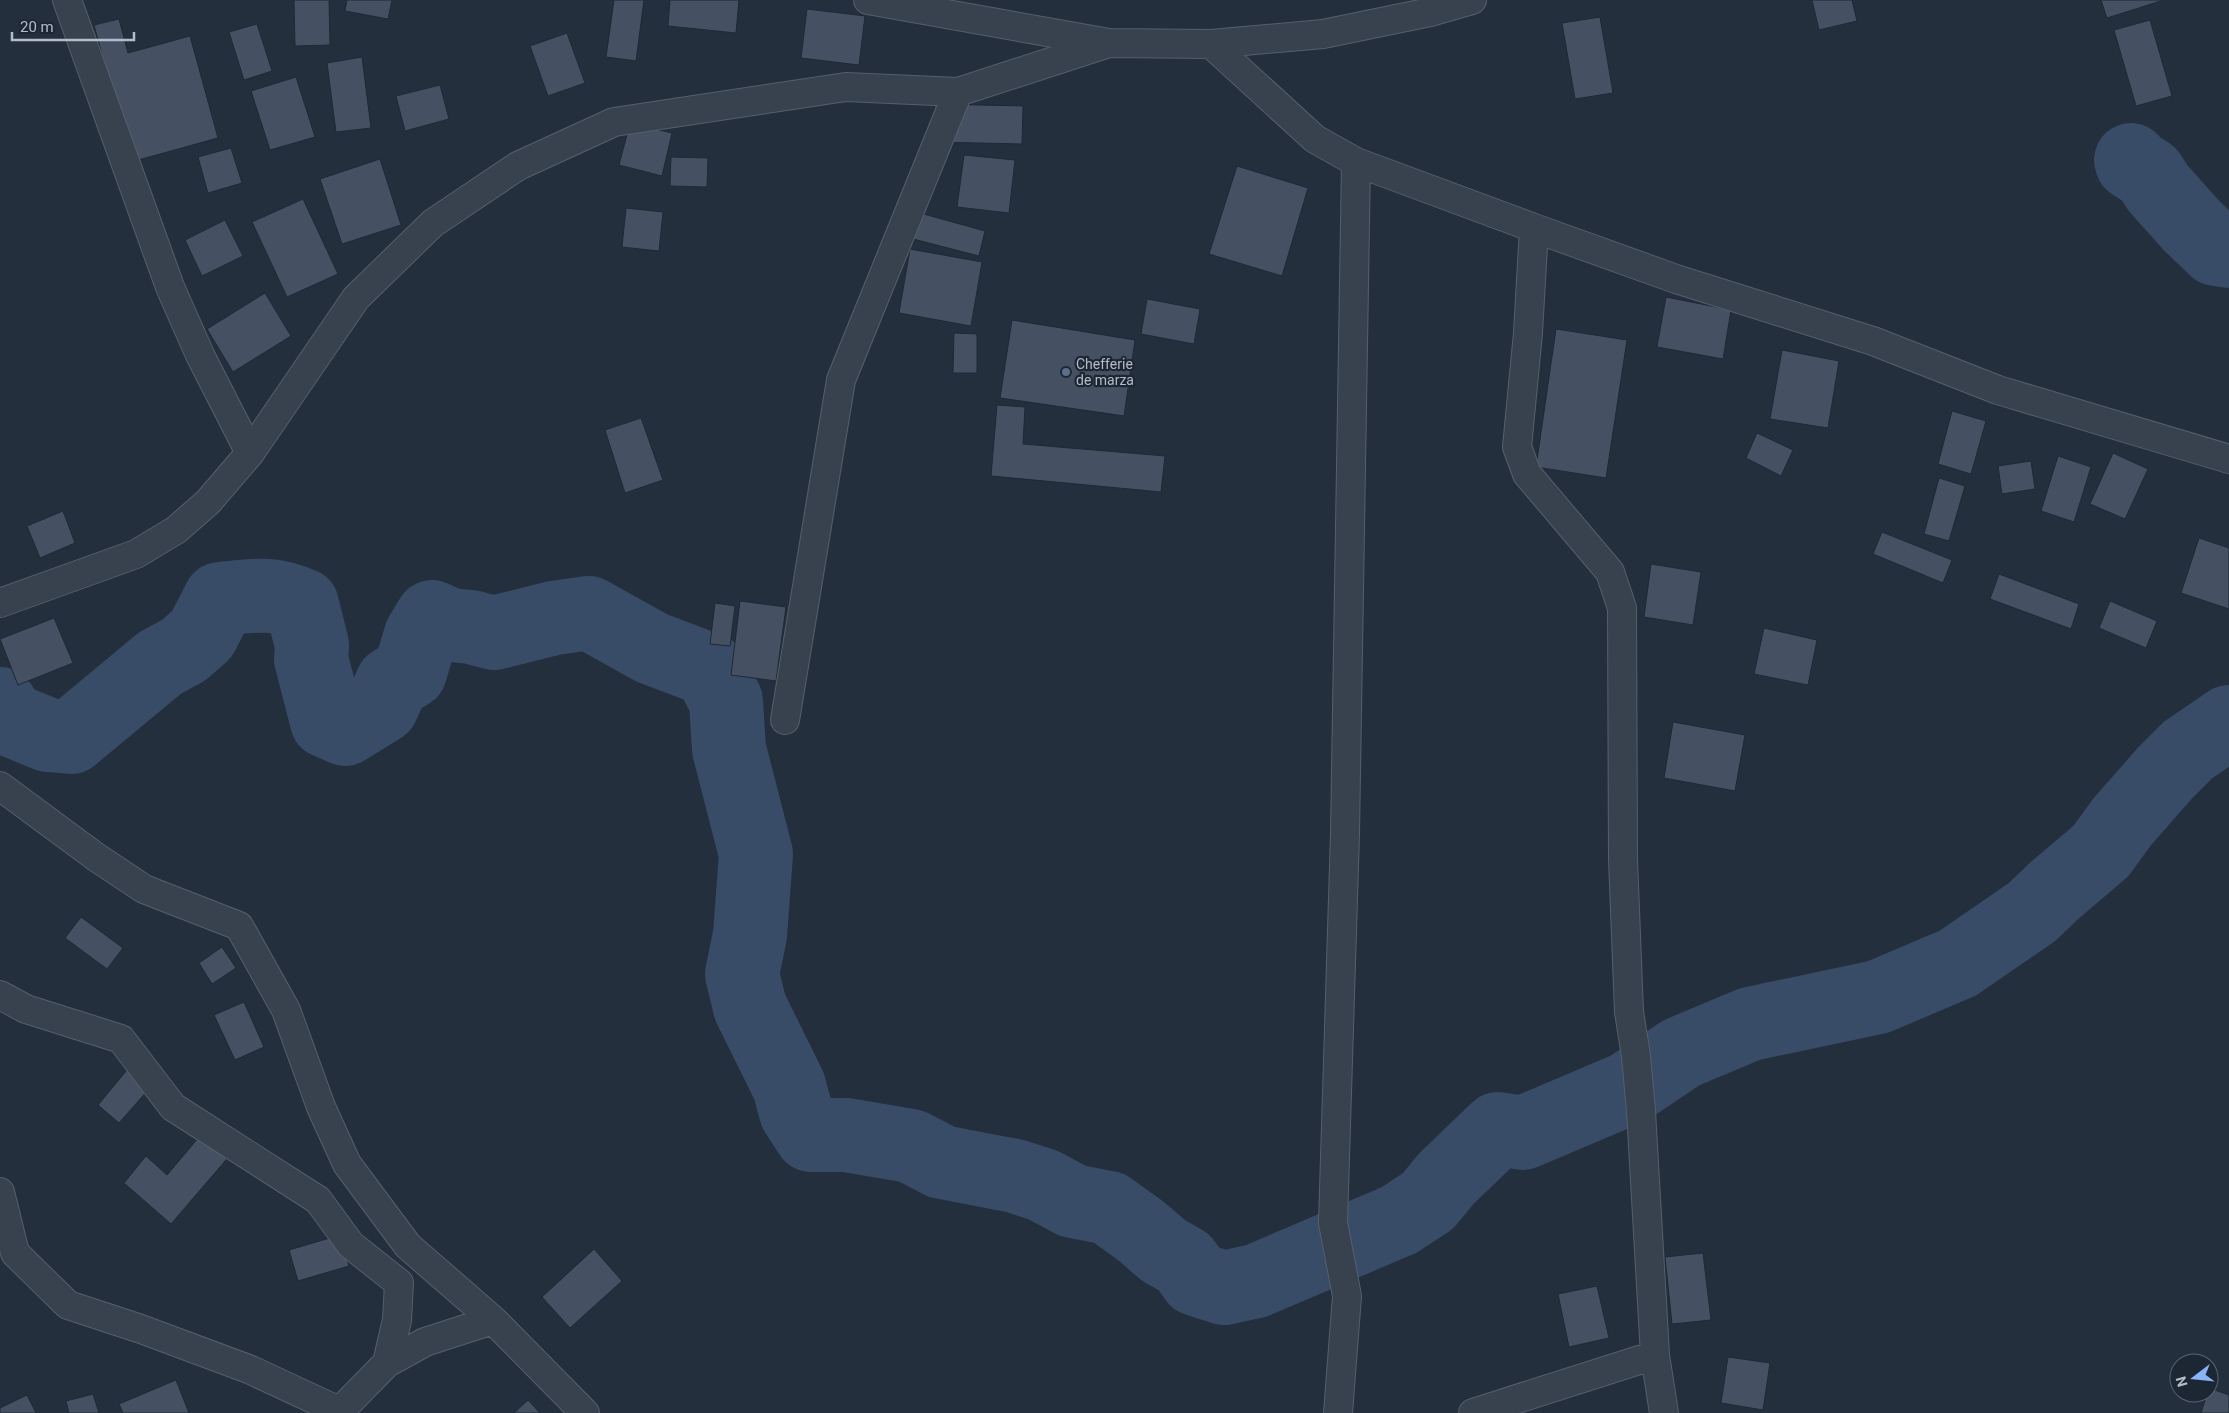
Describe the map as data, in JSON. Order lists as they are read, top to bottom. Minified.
{"places":["Chefferie de marza"],"scale_bar":"20 m","north":"left"}
